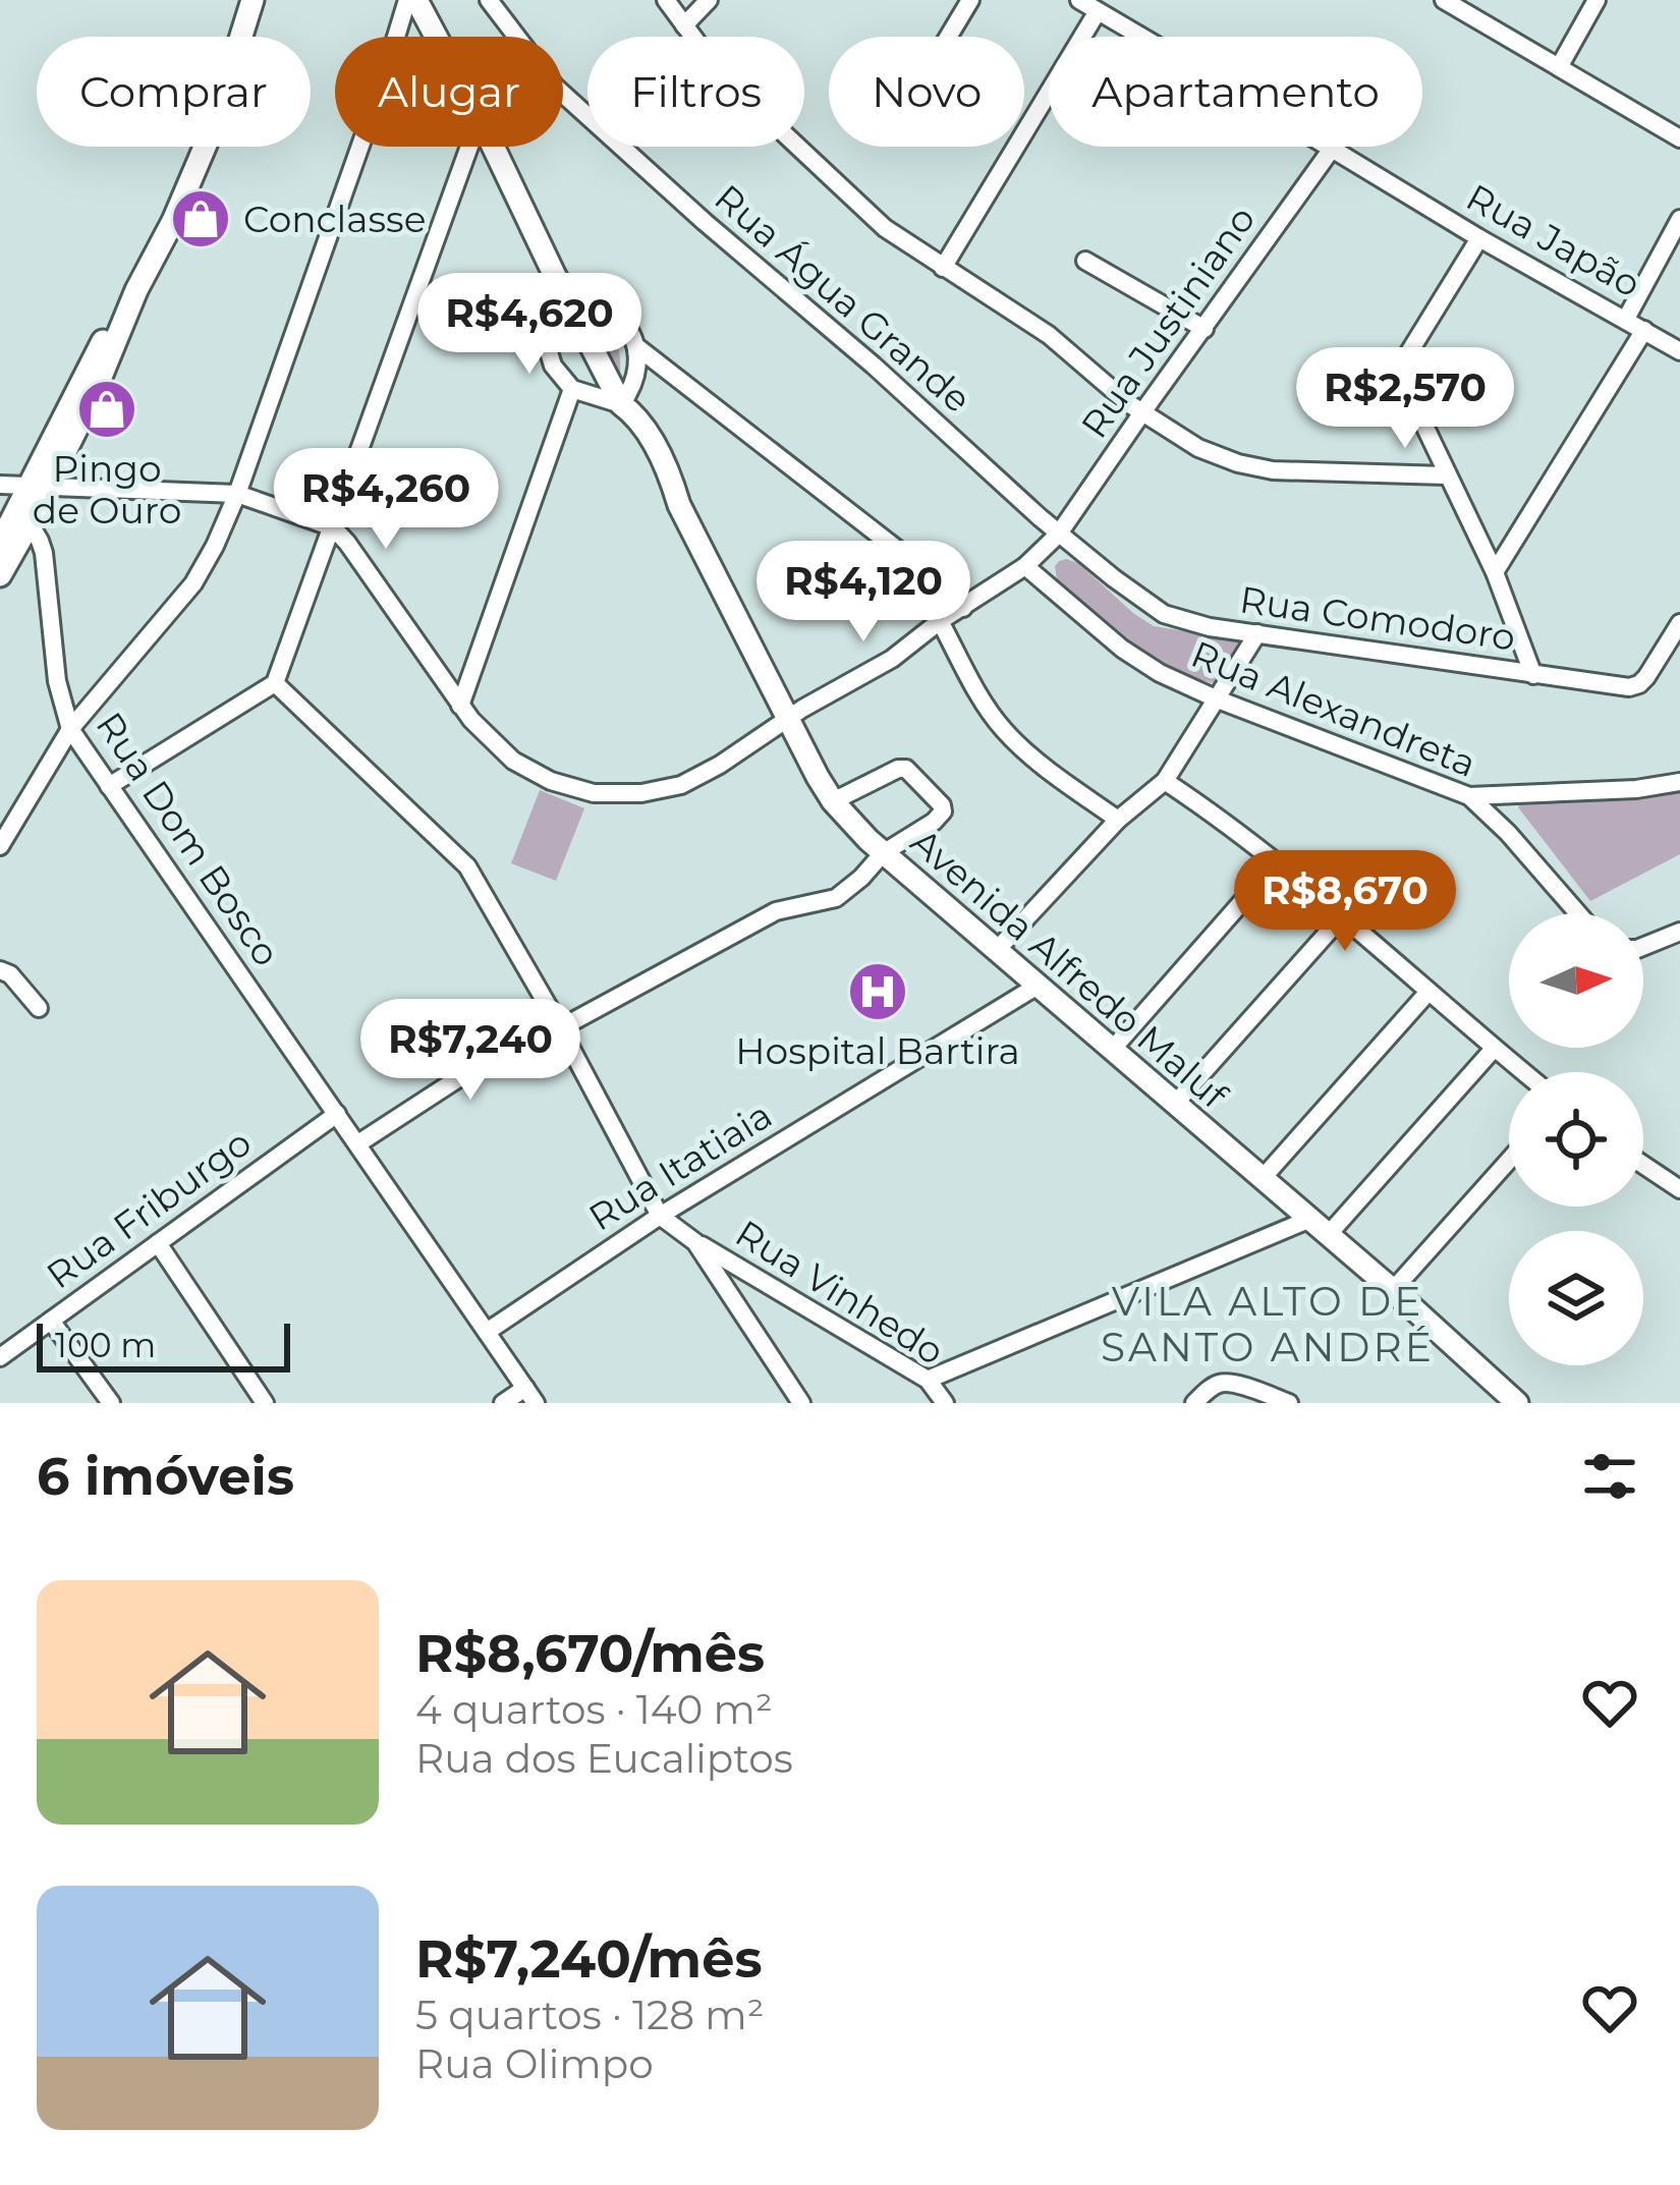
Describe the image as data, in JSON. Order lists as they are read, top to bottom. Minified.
{"streets":{"main road":["Avenida Alfredo Maluf"],"street":["Rua Japão","Rua Água Grande","Rua Justiniano","Rua Comodoro","Rua Alexandreta","Rua Dom Bosco","Rua Itatiaia","Rua Friburgo","Rua Vinhedo"]},"crossings":[["Rua Japão","Rua Justiniano"],["Rua Água Grande","Rua Justiniano"],["Rua Água Grande","Rua Comodoro"],["Rua Justiniano","Rua Comodoro"],["Rua Justiniano","Rua Alexandreta"],["Rua Justiniano","Avenida Alfredo Maluf"],["Rua Dom Bosco","Rua Itatiaia"],["Rua Dom Bosco","Rua Friburgo"],["Avenida Alfredo Maluf","Rua Itatiaia"]],"districts":["VILA ALTO DE SANTO ANDRÉ"],"places":{"shop":["Conclasse","Pingo de Ouro"],"hospital":["Hospital Bartira"]},"scale_bar":"100 m","north":"right","page":{"chip":["Comprar","Alugar","Filtros","Novo","Apartamento"],"price":["R$4,620","R$2,570","R$4,260","R$4,120","R$8,670","R$7,240"],"scale":"100 m","heading":"6 imóveis","list":[{"name":"R$8,670/mês","note":"4 quartos · 140 m² · Rua dos Eucaliptos"},{"name":"R$7,240/mês","note":"5 quartos · 128 m² · Rua Olimpo"}]}}
